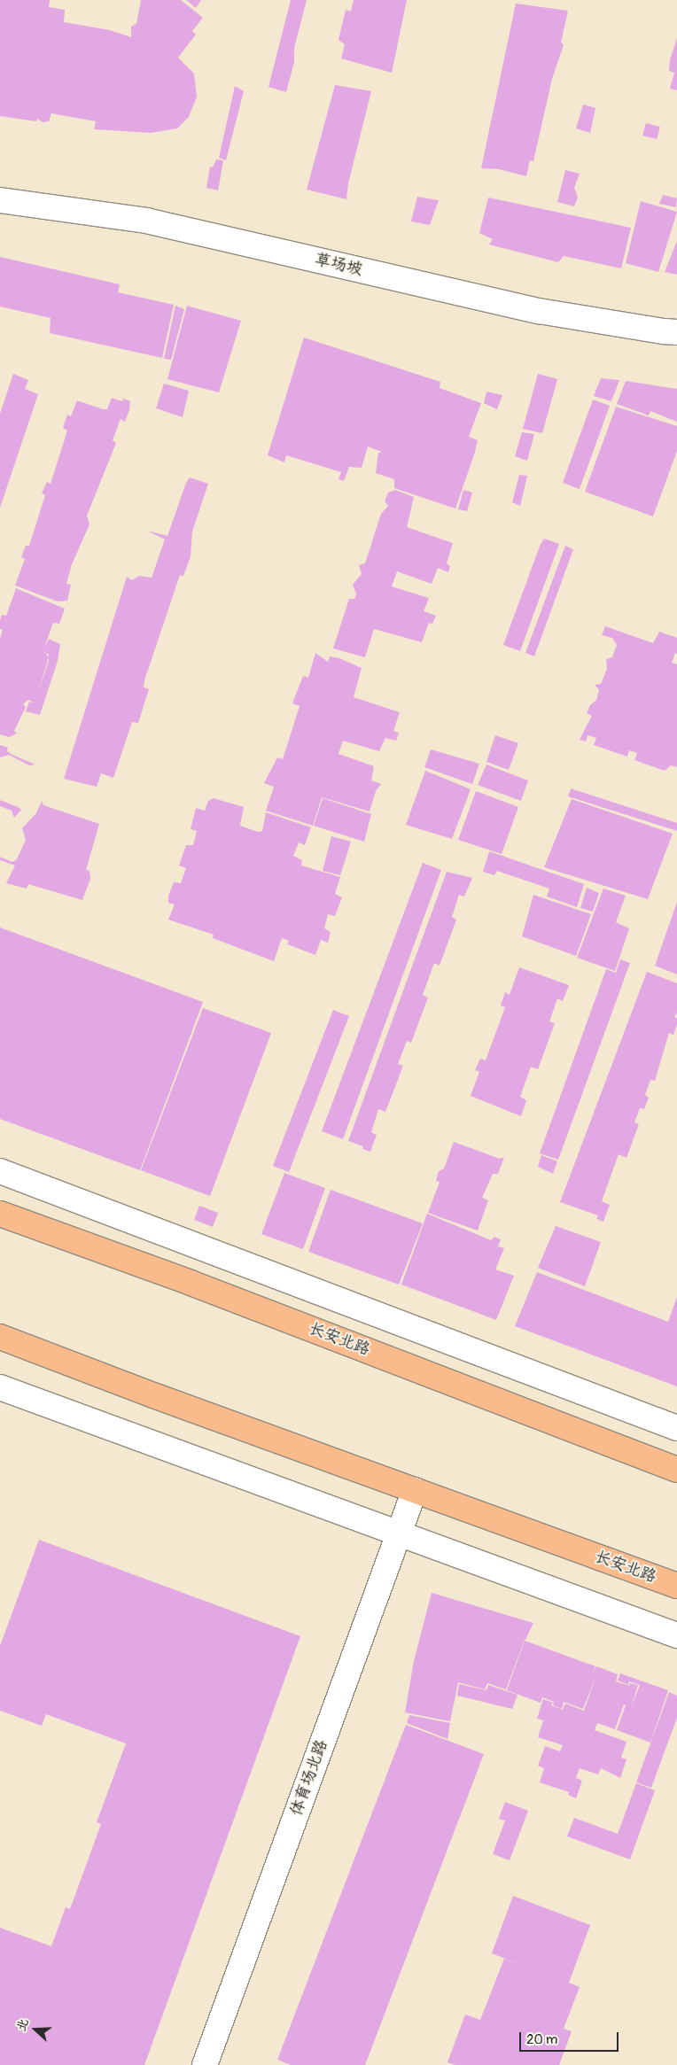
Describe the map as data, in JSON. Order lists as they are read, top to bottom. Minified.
{"streets":{"main road":["长安北路"],"street":["草场坡","体育场北路"]},"crossings":[["长安北路","体育场北路"]],"scale_bar":"20 m","north":"left"}
